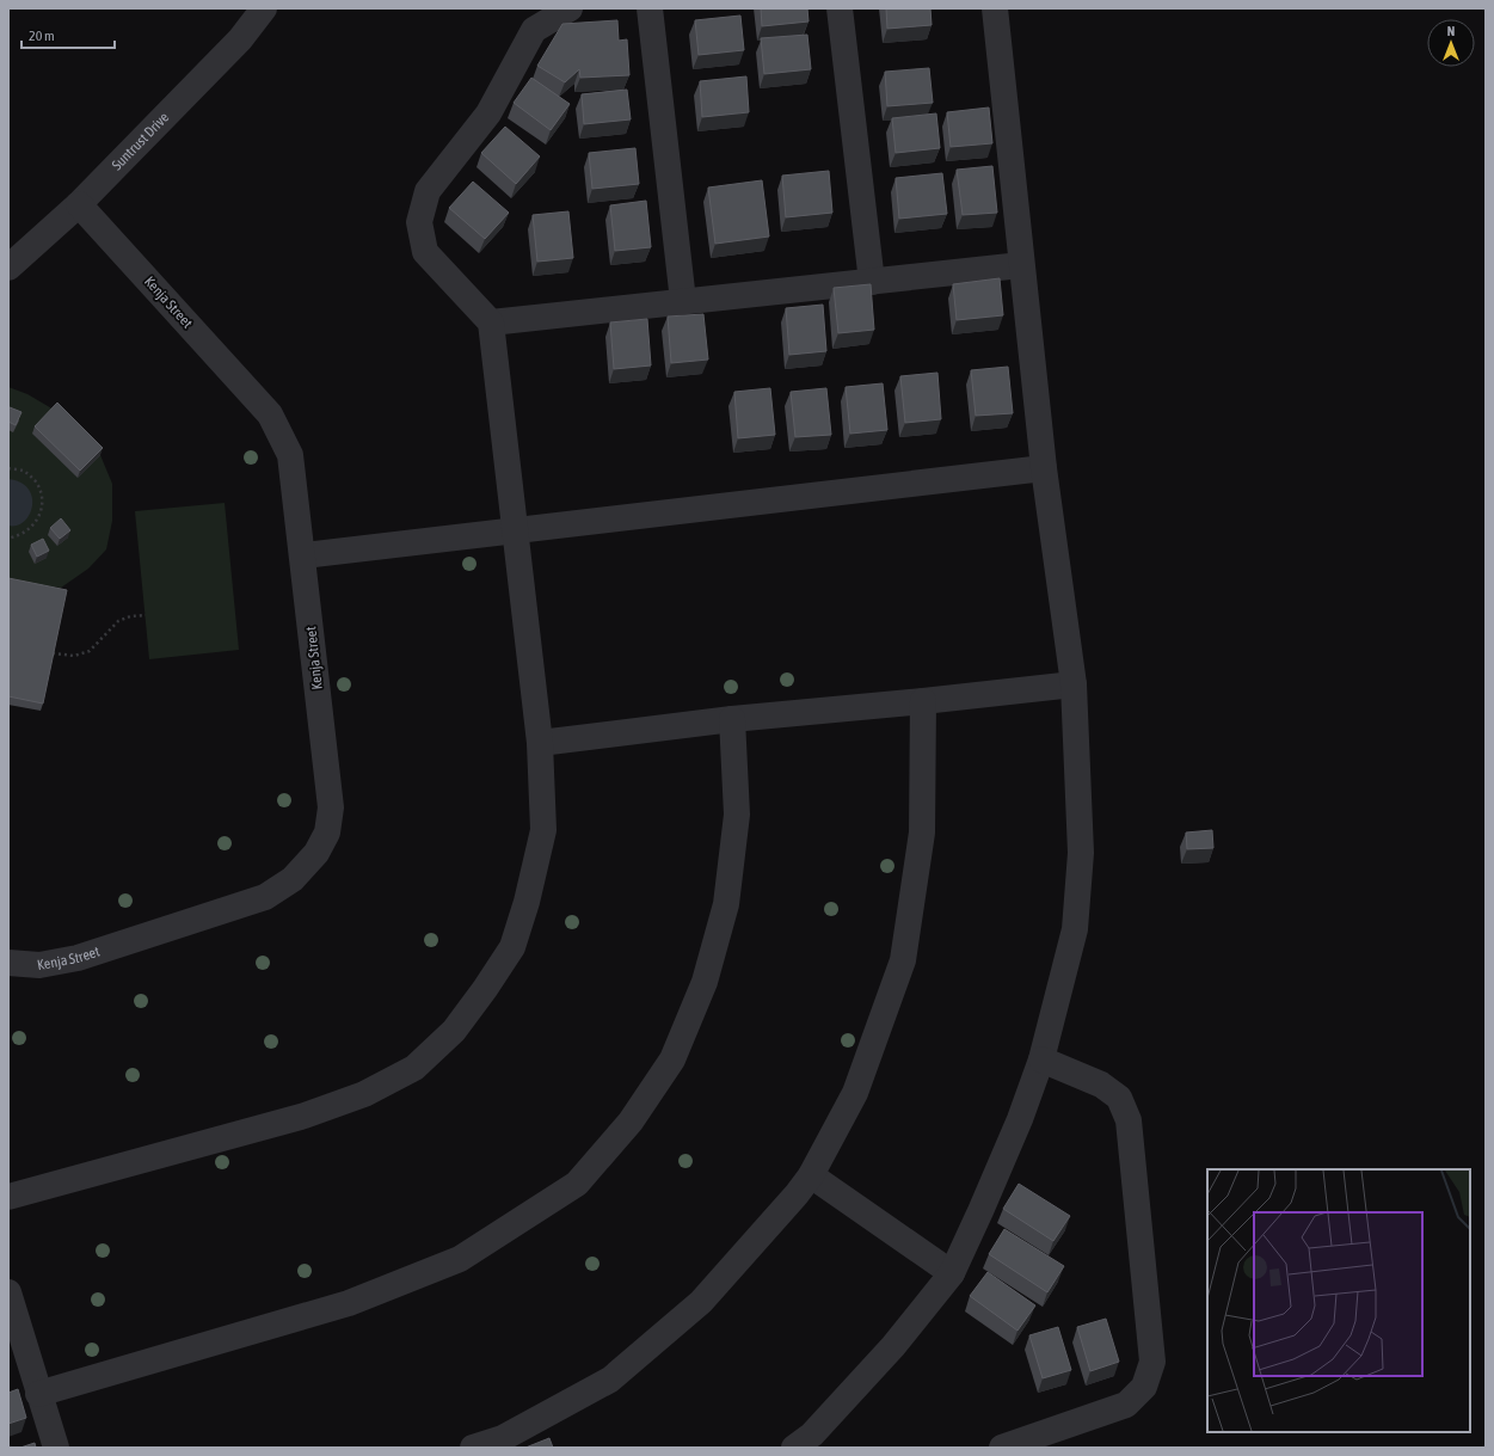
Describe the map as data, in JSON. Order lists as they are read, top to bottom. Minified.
{"streets":{"street":["Suntrust Drive","Kenja Street"]},"crossings":[["Suntrust Drive","Kenja Street"]],"scale_bar":"20 m","north":"top"}
